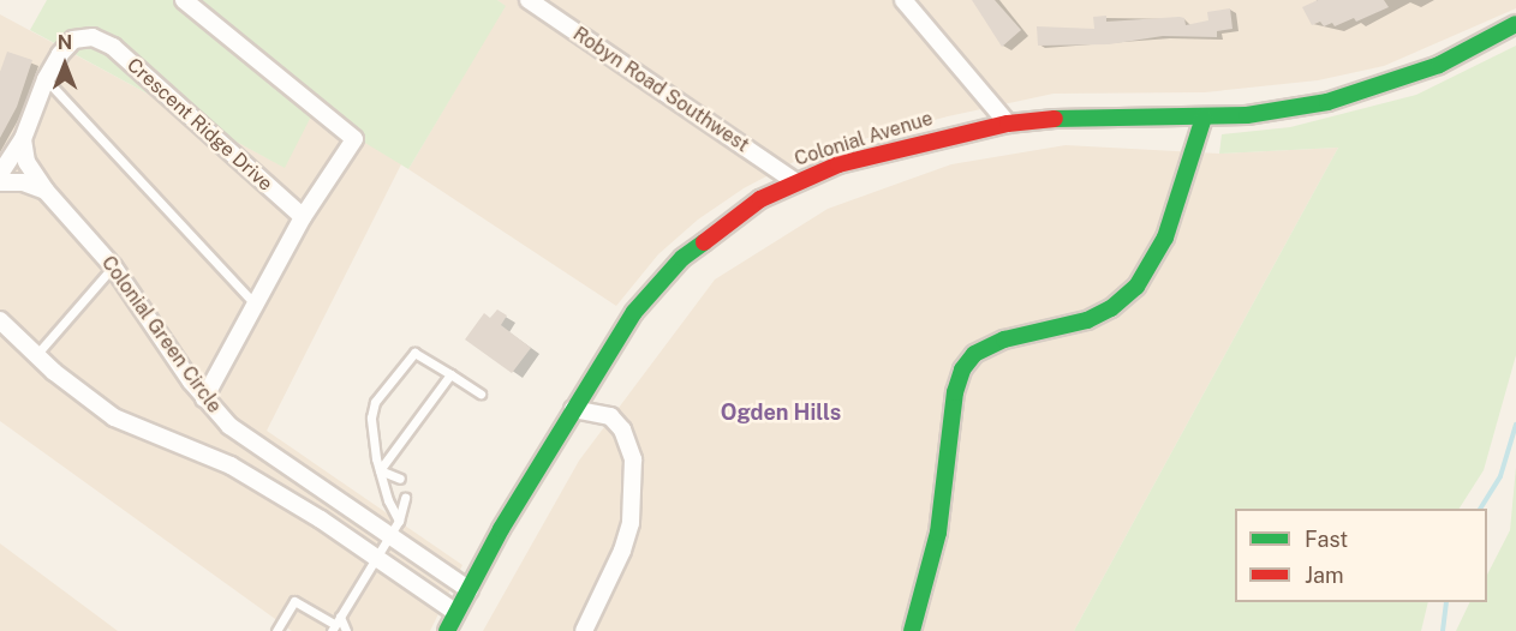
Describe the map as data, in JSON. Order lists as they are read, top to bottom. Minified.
{"streets":{"main road":["Colonial Avenue"],"street":["Robyn Road Southwest","Crescent Ridge Drive","Colonial Green Circle"]},"crossings":[["Robyn Road Southwest","Colonial Avenue"],["Crescent Ridge Drive","Colonial Green Circle"],["Colonial Avenue","Colonial Green Circle"]],"districts":["Ogden Hills"],"legend":["Fast","Jam"],"north":"top"}
